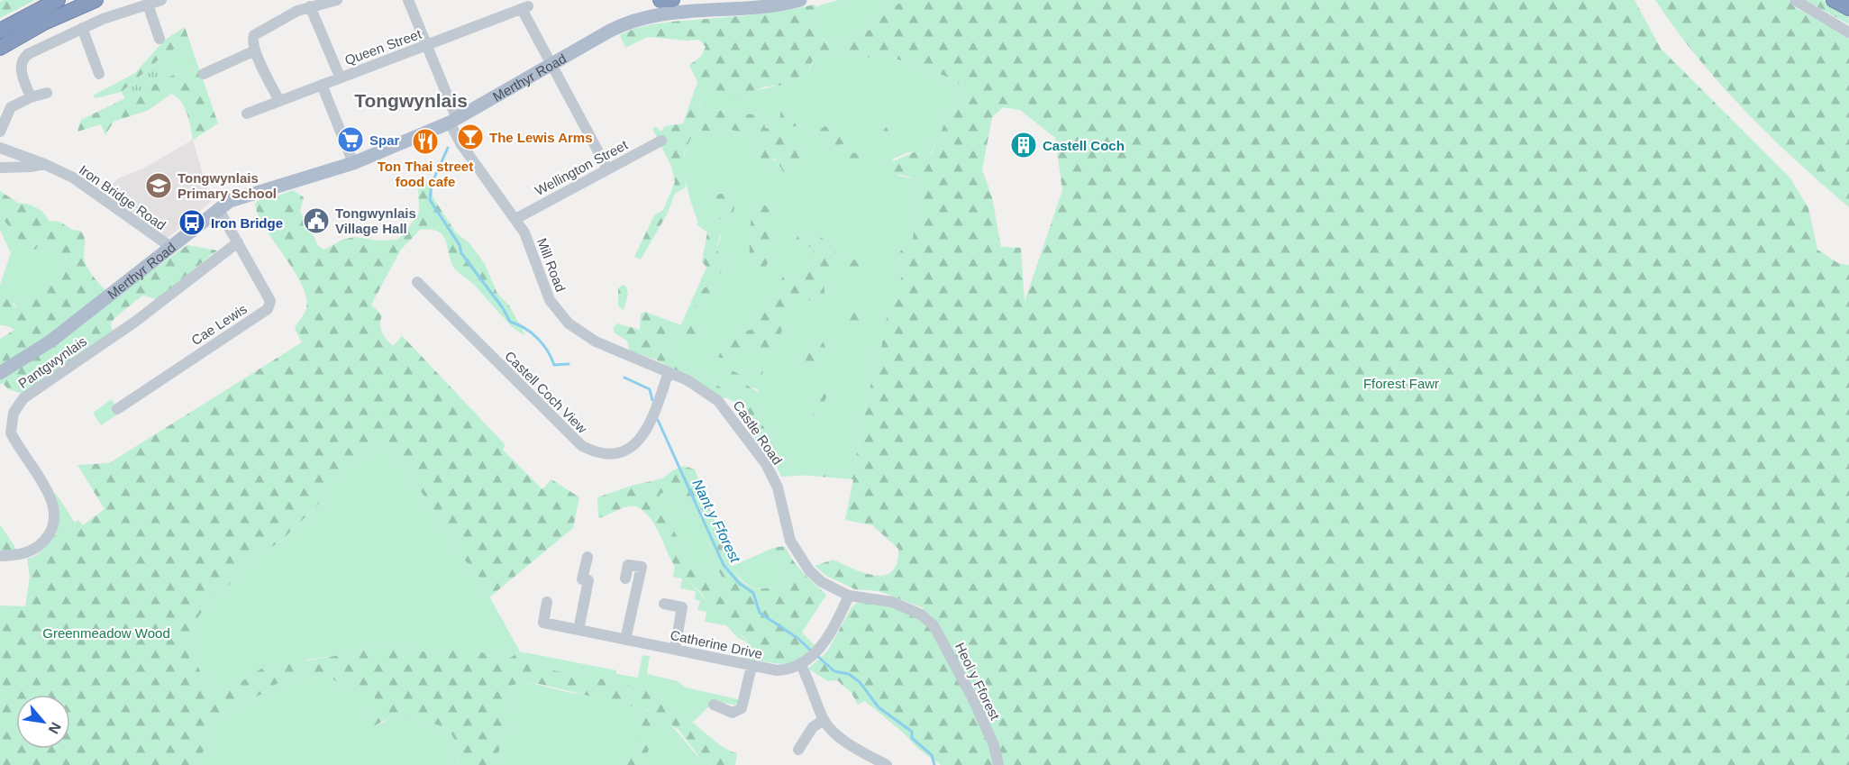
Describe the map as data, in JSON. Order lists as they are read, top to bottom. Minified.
{"streets":{"main road":["Merthyr Road"],"street":["Queen Street","Wellington Street","Iron Bridge Road","Mill Road","Cae Lewis","Pantgwynlais","Castell Coch View","Castle Road","Catherine Drive","Heol y Fforest"]},"crossings":[["Queen Street","Merthyr Road"],["Queen Street","Mill Road"],["Merthyr Road","Iron Bridge Road"],["Merthyr Road","Mill Road"],["Merthyr Road","Cae Lewis"],["Wellington Street","Mill Road"],["Mill Road","Castell Coch View"],["Mill Road","Castle Road"],["Cae Lewis","Pantgwynlais"],["Castell Coch View","Castle Road"],["Castle Road","Catherine Drive"],["Castle Road","Heol y Fforest"]],"districts":["Tongwynlais"],"water":["Nant y Fforest"],"parks":["Fforest Fawr","Greenmeadow Wood"],"places":{"bar":["The Lewis Arms"],"supermarket":["Spar"],"restaurant":["Ton Thai street food cafe"],"building":["Castell Coch"],"school or university":["Tongwynlais Primary School"],"public building":["Tongwynlais Village Hall"],"bus stop":["Iron Bridge"]},"north":"bottom right"}
